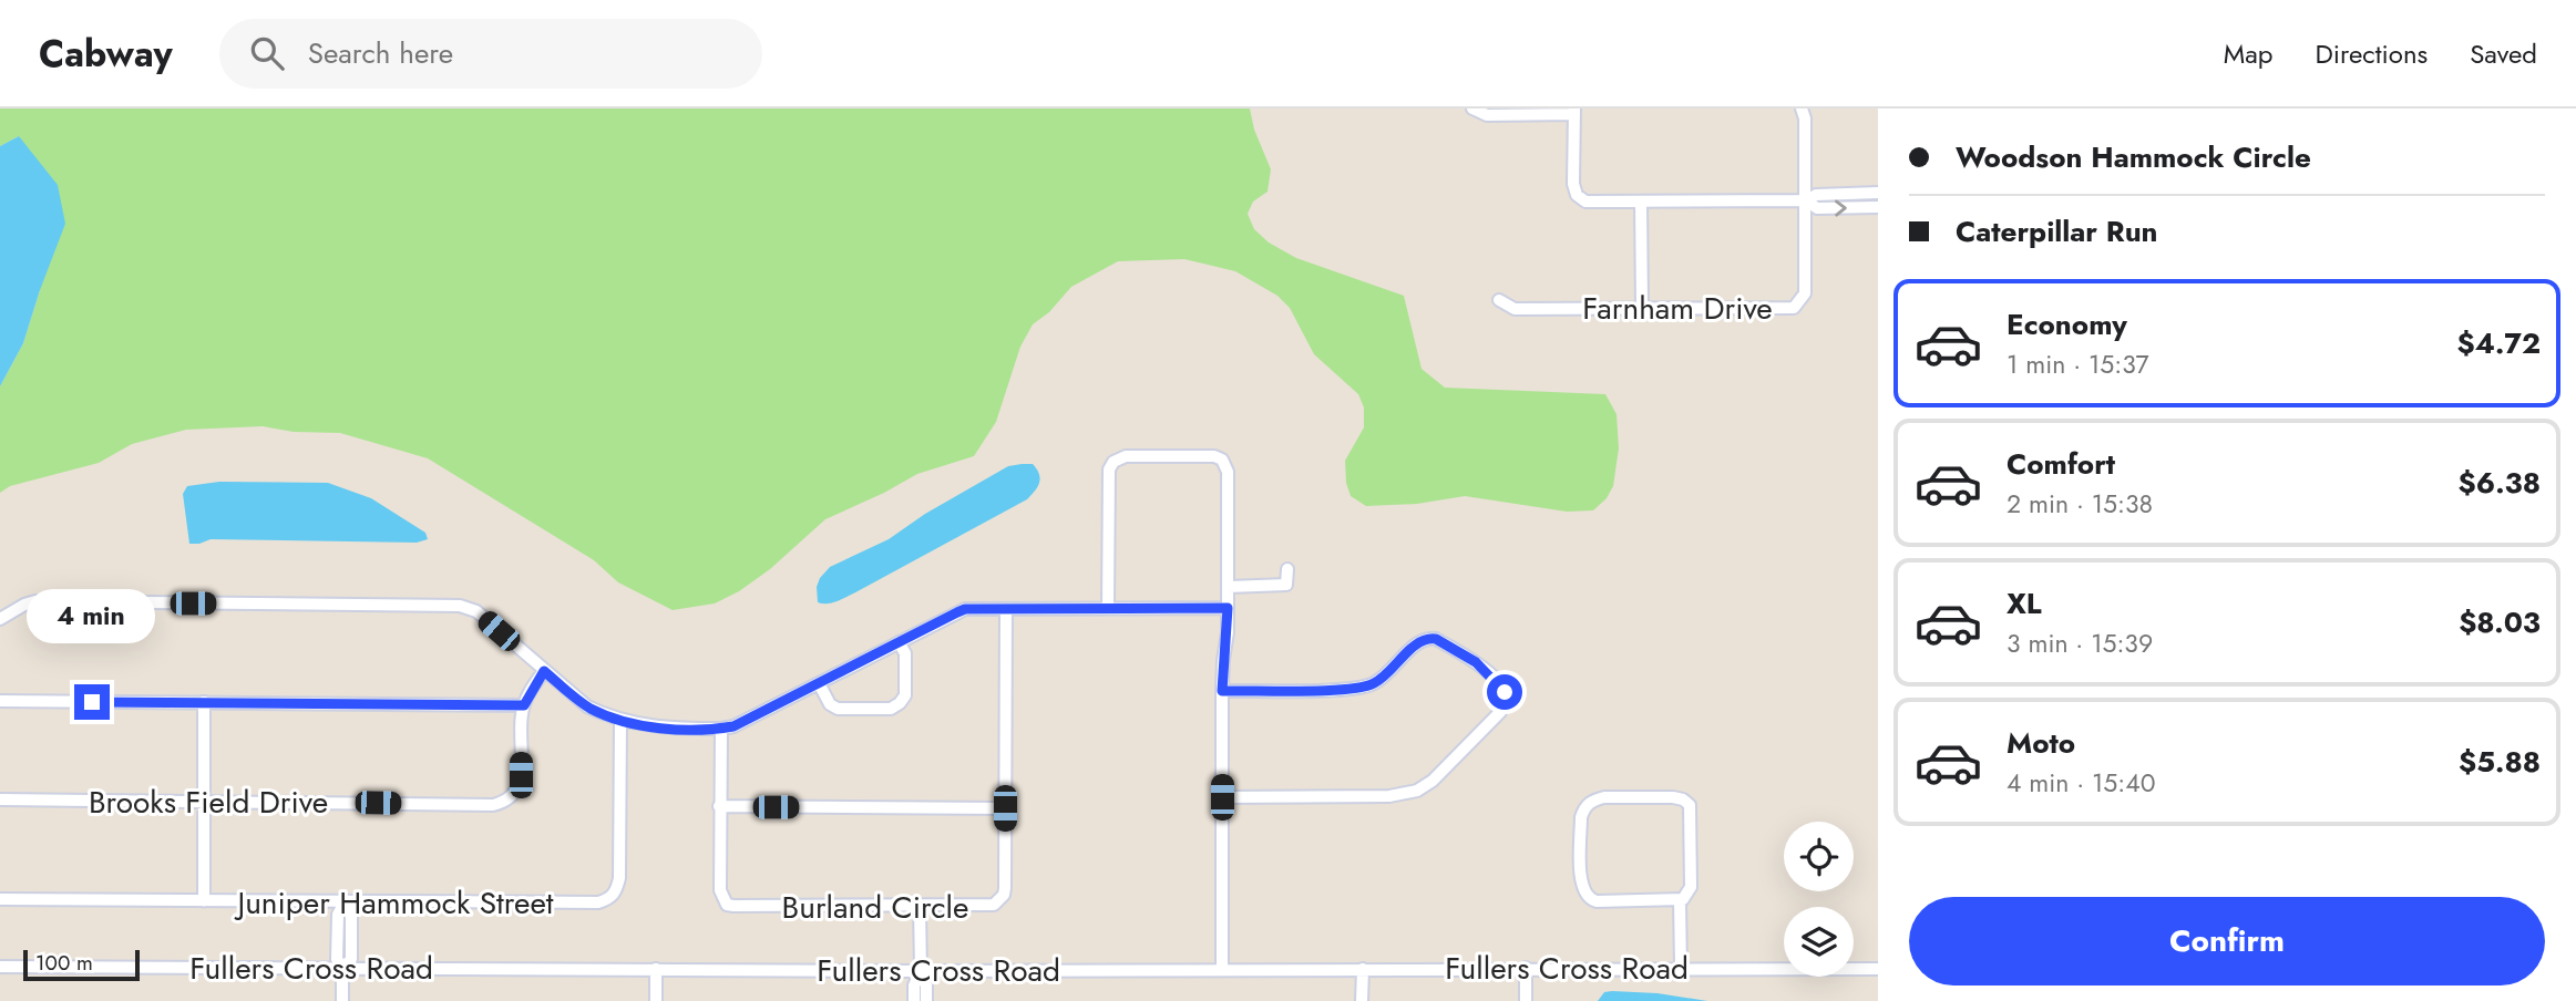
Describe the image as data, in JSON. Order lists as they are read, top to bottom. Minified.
{"streets":{"street":["Farnham Drive","Brooks Field Drive","Juniper Hammock Street","Burland Circle","Fullers Cross Road"]},"scale_bar":"100 m","page":{"header":"Cabway","search":"Search here","nav":["Map","Directions","Saved"],"banner":["Woodson Hammock Circle","Caterpillar Run"],"list":[{"name":"Economy","note":"1 min · 15:37","value":"$4.72"},{"name":"Comfort","note":"2 min · 15:38","value":"$6.38"},{"name":"XL","note":"3 min · 15:39","value":"$8.03"},{"name":"Moto","note":"4 min · 15:40","value":"$5.88"}],"bubble":"4 min","buttons":"Confirm","scale":"100 m"}}
